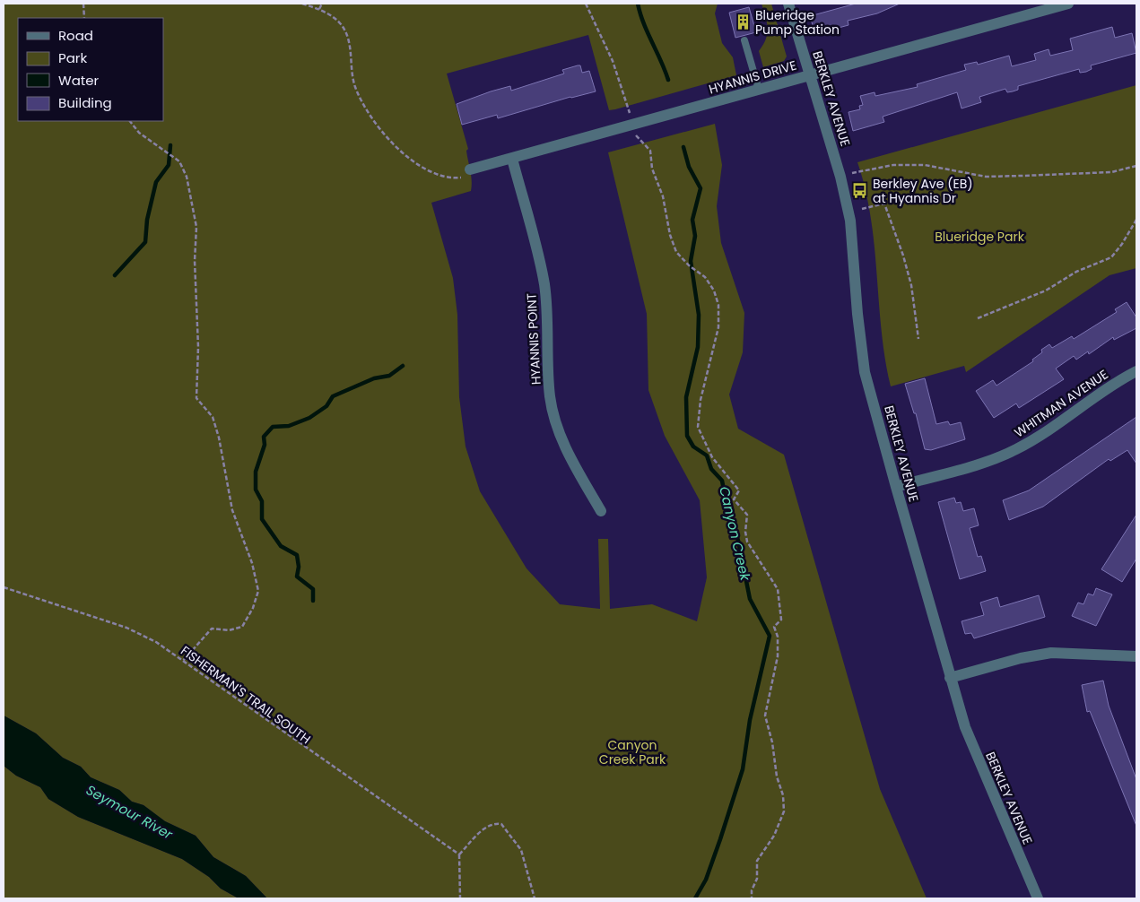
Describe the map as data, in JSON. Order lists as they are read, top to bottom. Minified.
{"streets":{"street":["HYANNIS DRIVE","BERKLEY AVENUE","HYANNIS POINT","WHITMAN AVENUE"],"path":["FISHERMAN'S TRAIL SOUTH"]},"crossings":[["HYANNIS DRIVE","BERKLEY AVENUE"],["HYANNIS DRIVE","HYANNIS POINT"],["BERKLEY AVENUE","WHITMAN AVENUE"]],"water":["Canyon Creek","Seymour River"],"parks":["Blueridge Park","Canyon Creek Park"],"places":{"building":["Blueridge Pump Station"],"bus stop":["Berkley Ave (EB) at Hyannis Dr"]},"legend":["Road","Park","Water","Building"]}
